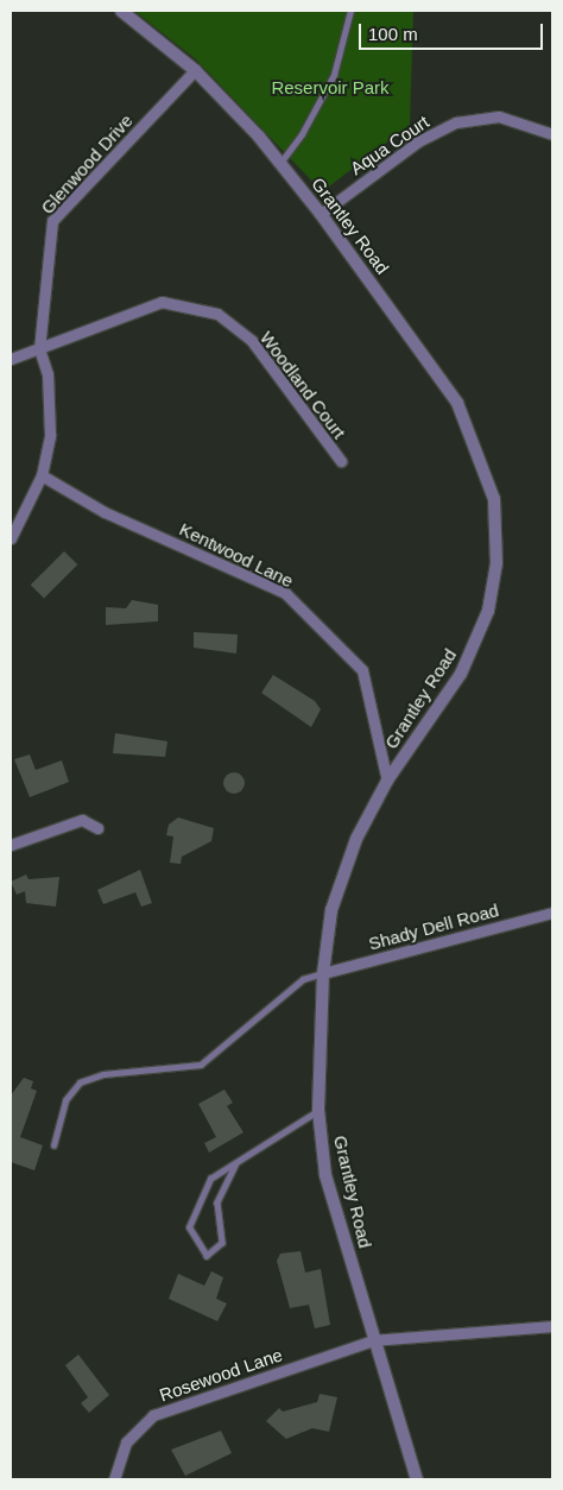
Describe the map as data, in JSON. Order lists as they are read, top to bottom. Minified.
{"streets":{"street":["Aqua Court","Glenwood Drive","Grantley Road","Woodland Court","Kentwood Lane","Shady Dell Road","Rosewood Lane"]},"crossings":[["Aqua Court","Grantley Road"],["Glenwood Drive","Grantley Road"],["Glenwood Drive","Woodland Court"],["Glenwood Drive","Kentwood Lane"],["Grantley Road","Kentwood Lane"],["Grantley Road","Shady Dell Road"],["Grantley Road","Rosewood Lane"]],"parks":["Reservoir Park"],"scale_bar":"100 m"}
